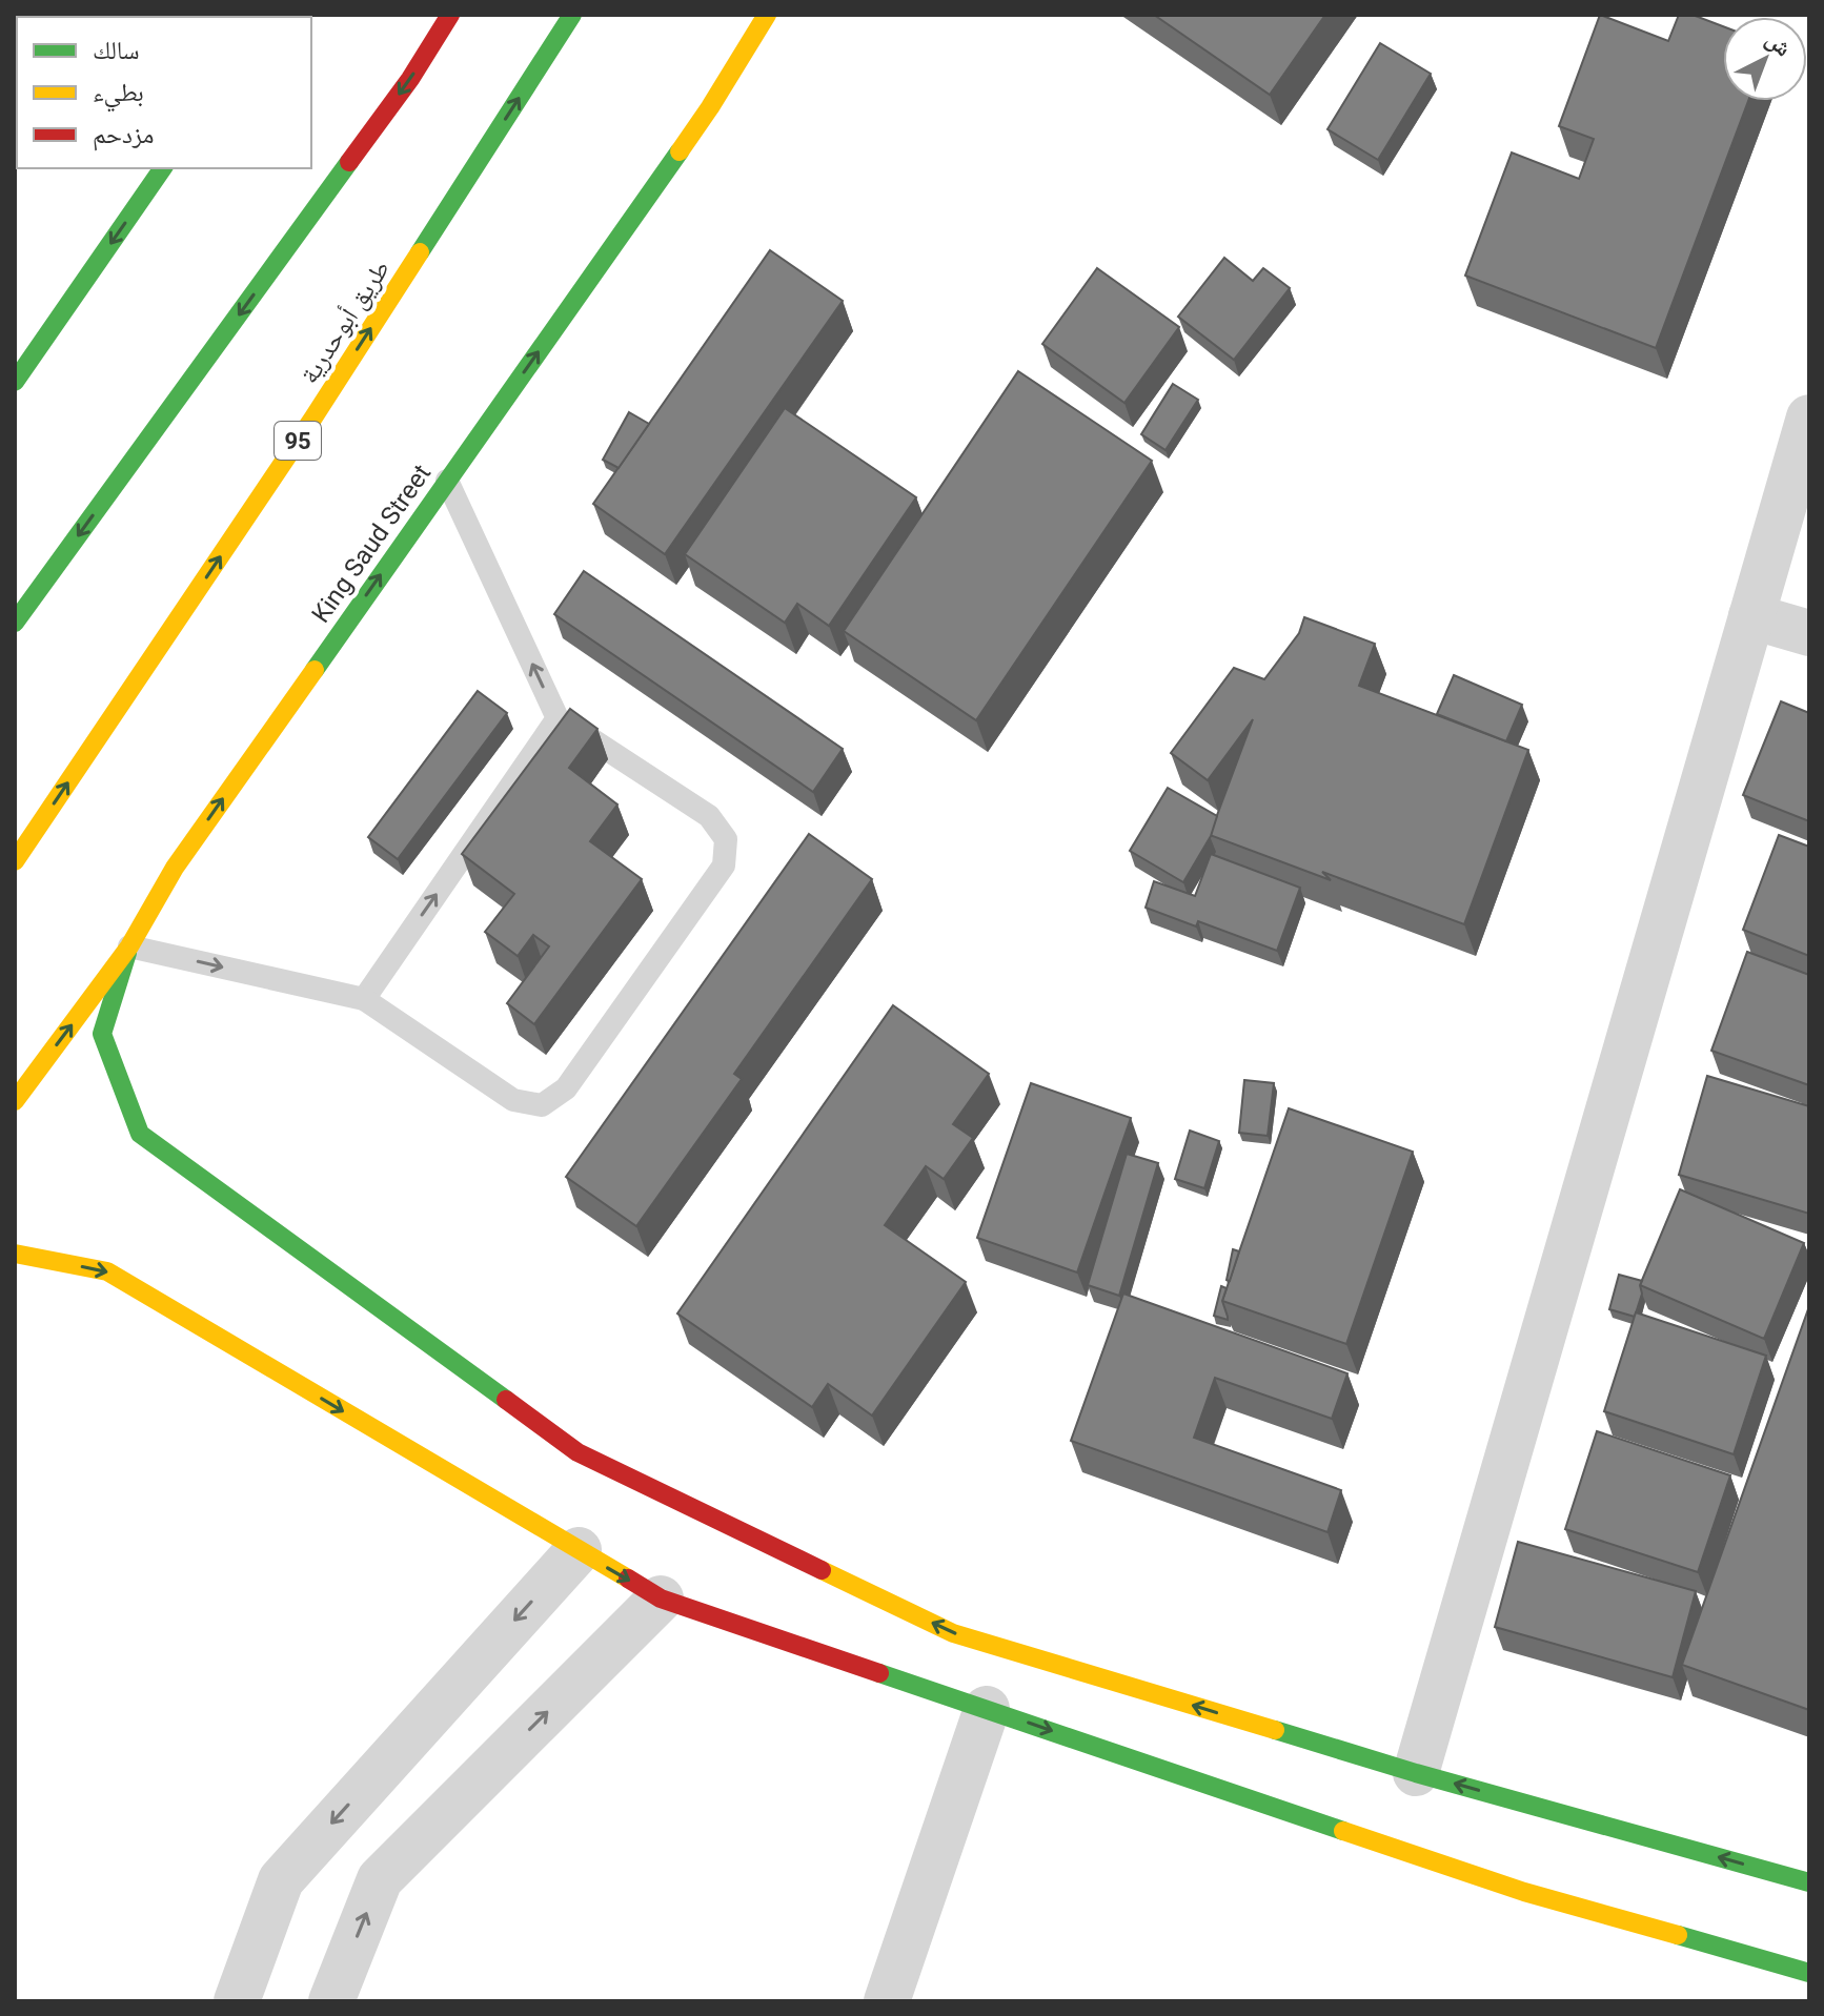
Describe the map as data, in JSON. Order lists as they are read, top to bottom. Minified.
{"streets":{"main road":["طريق أبوحدرية","95","King Saud Street"]},"one_way":["King Saud Street"],"legend":["سالك","بطيء","مزدحم"],"north":"top right"}
